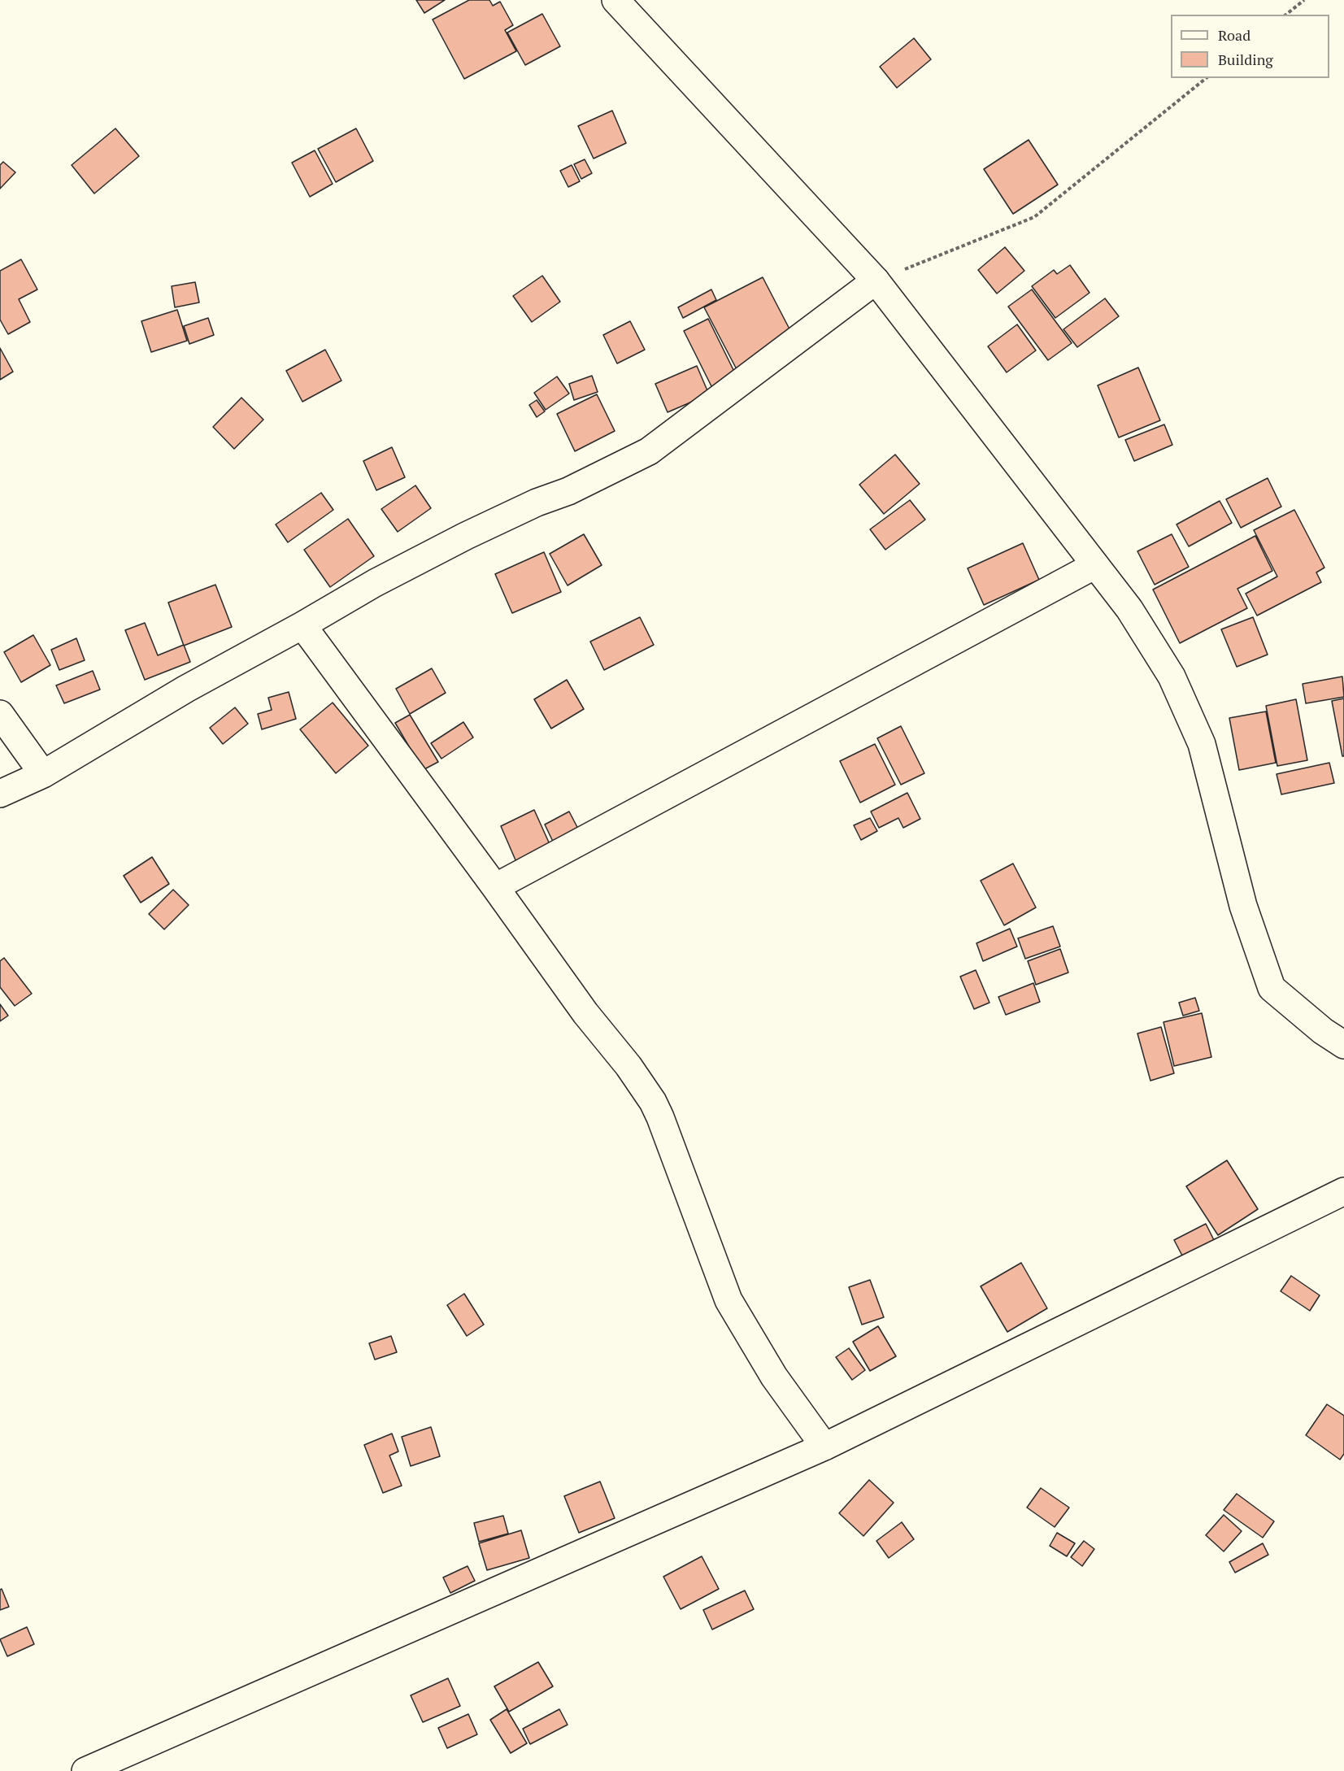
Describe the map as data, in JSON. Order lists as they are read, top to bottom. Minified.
{"legend":["Road","Building"]}
